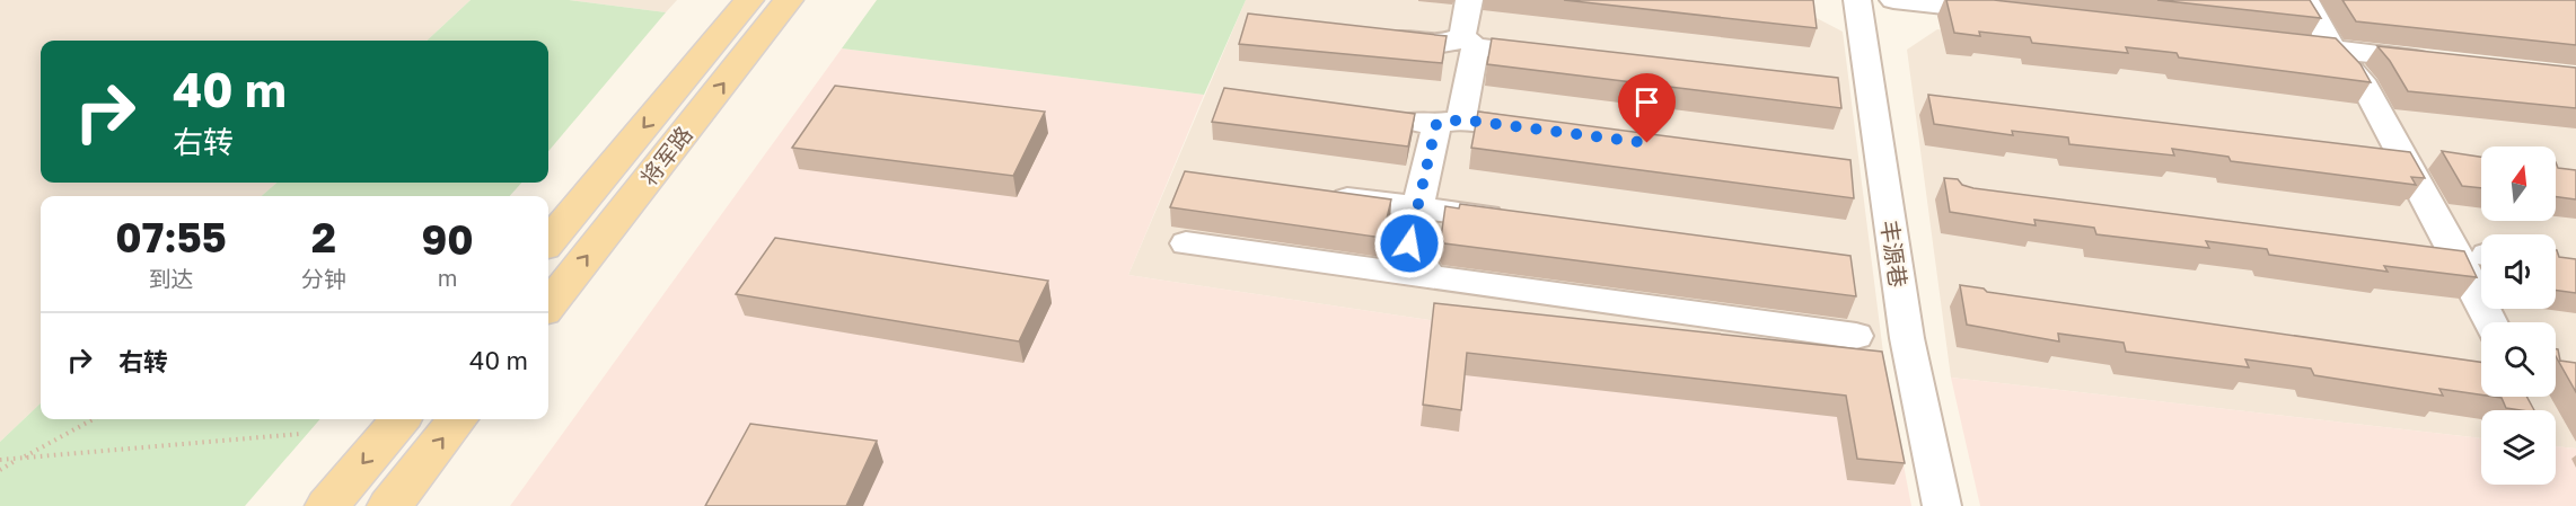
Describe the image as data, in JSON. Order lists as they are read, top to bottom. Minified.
{"streets":{"main road":["将军路"],"street":["丰源巷"]},"north":"top","page":{"turn":["40 m","右转"],"eta":["07:55","到达","2","分钟","90","m"],"list":[{"name":"右转","value":"40 m"}]}}
